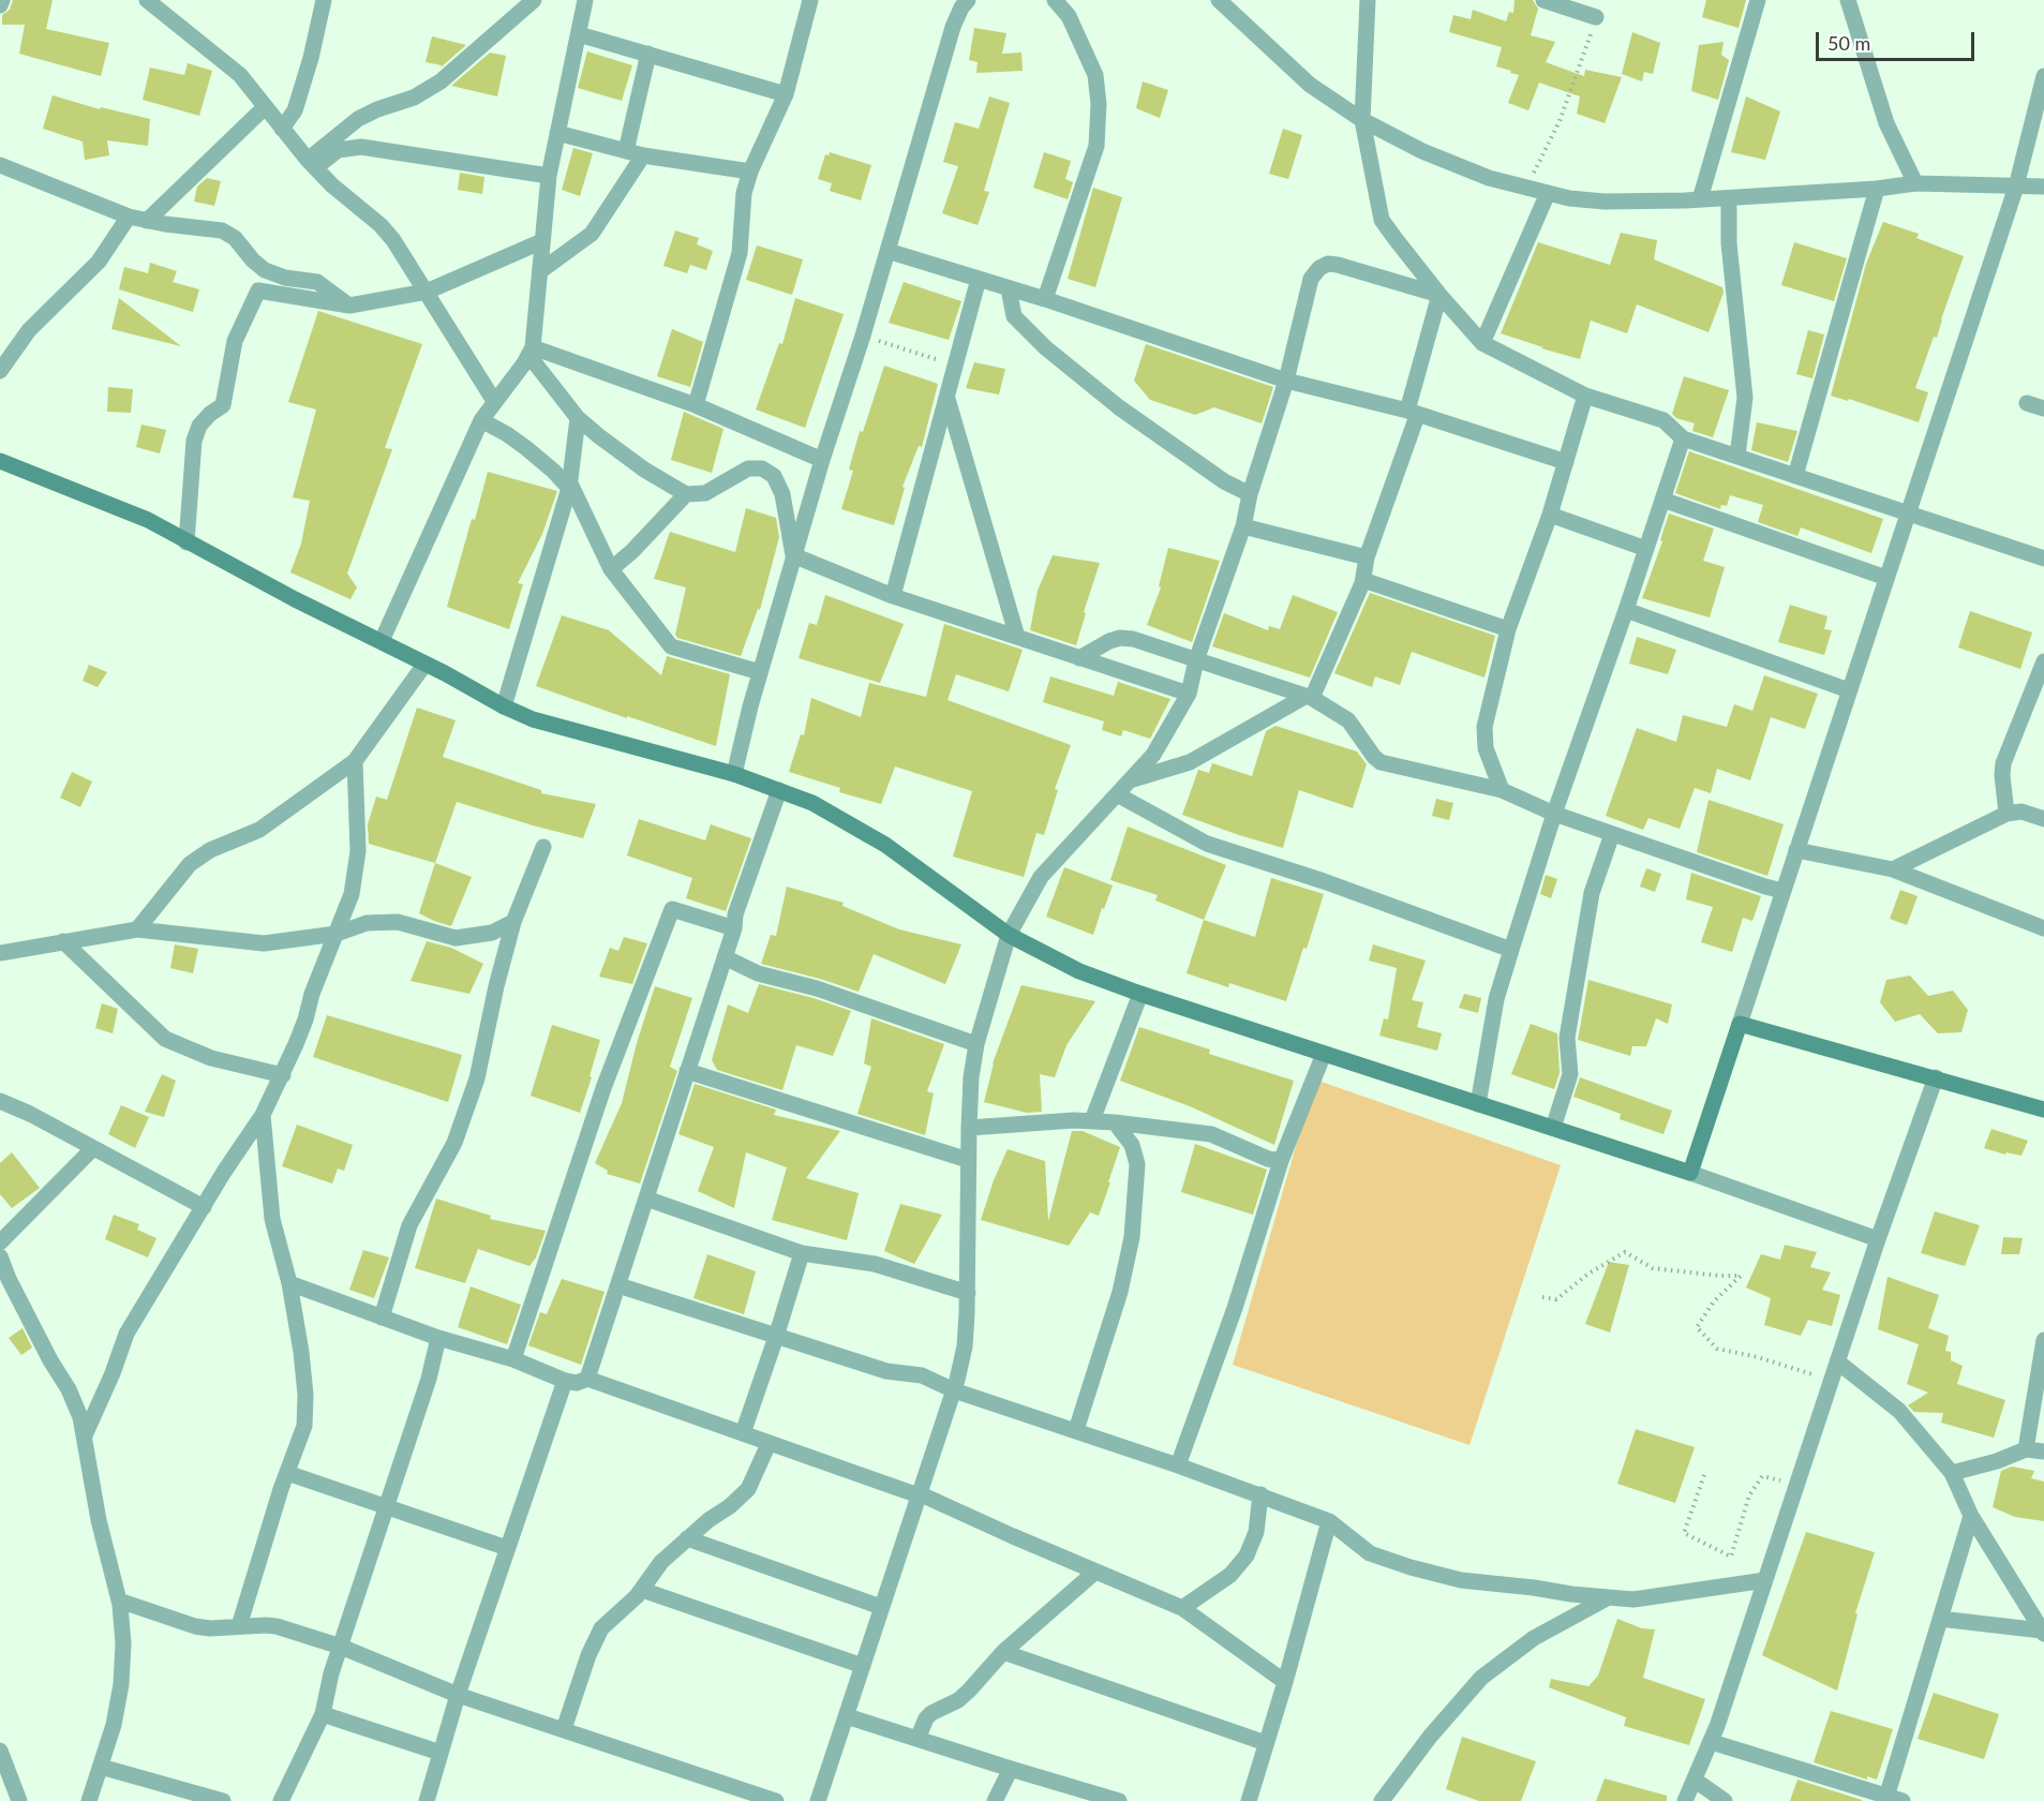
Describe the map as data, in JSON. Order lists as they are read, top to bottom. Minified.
{"scale_bar":"50 m"}
